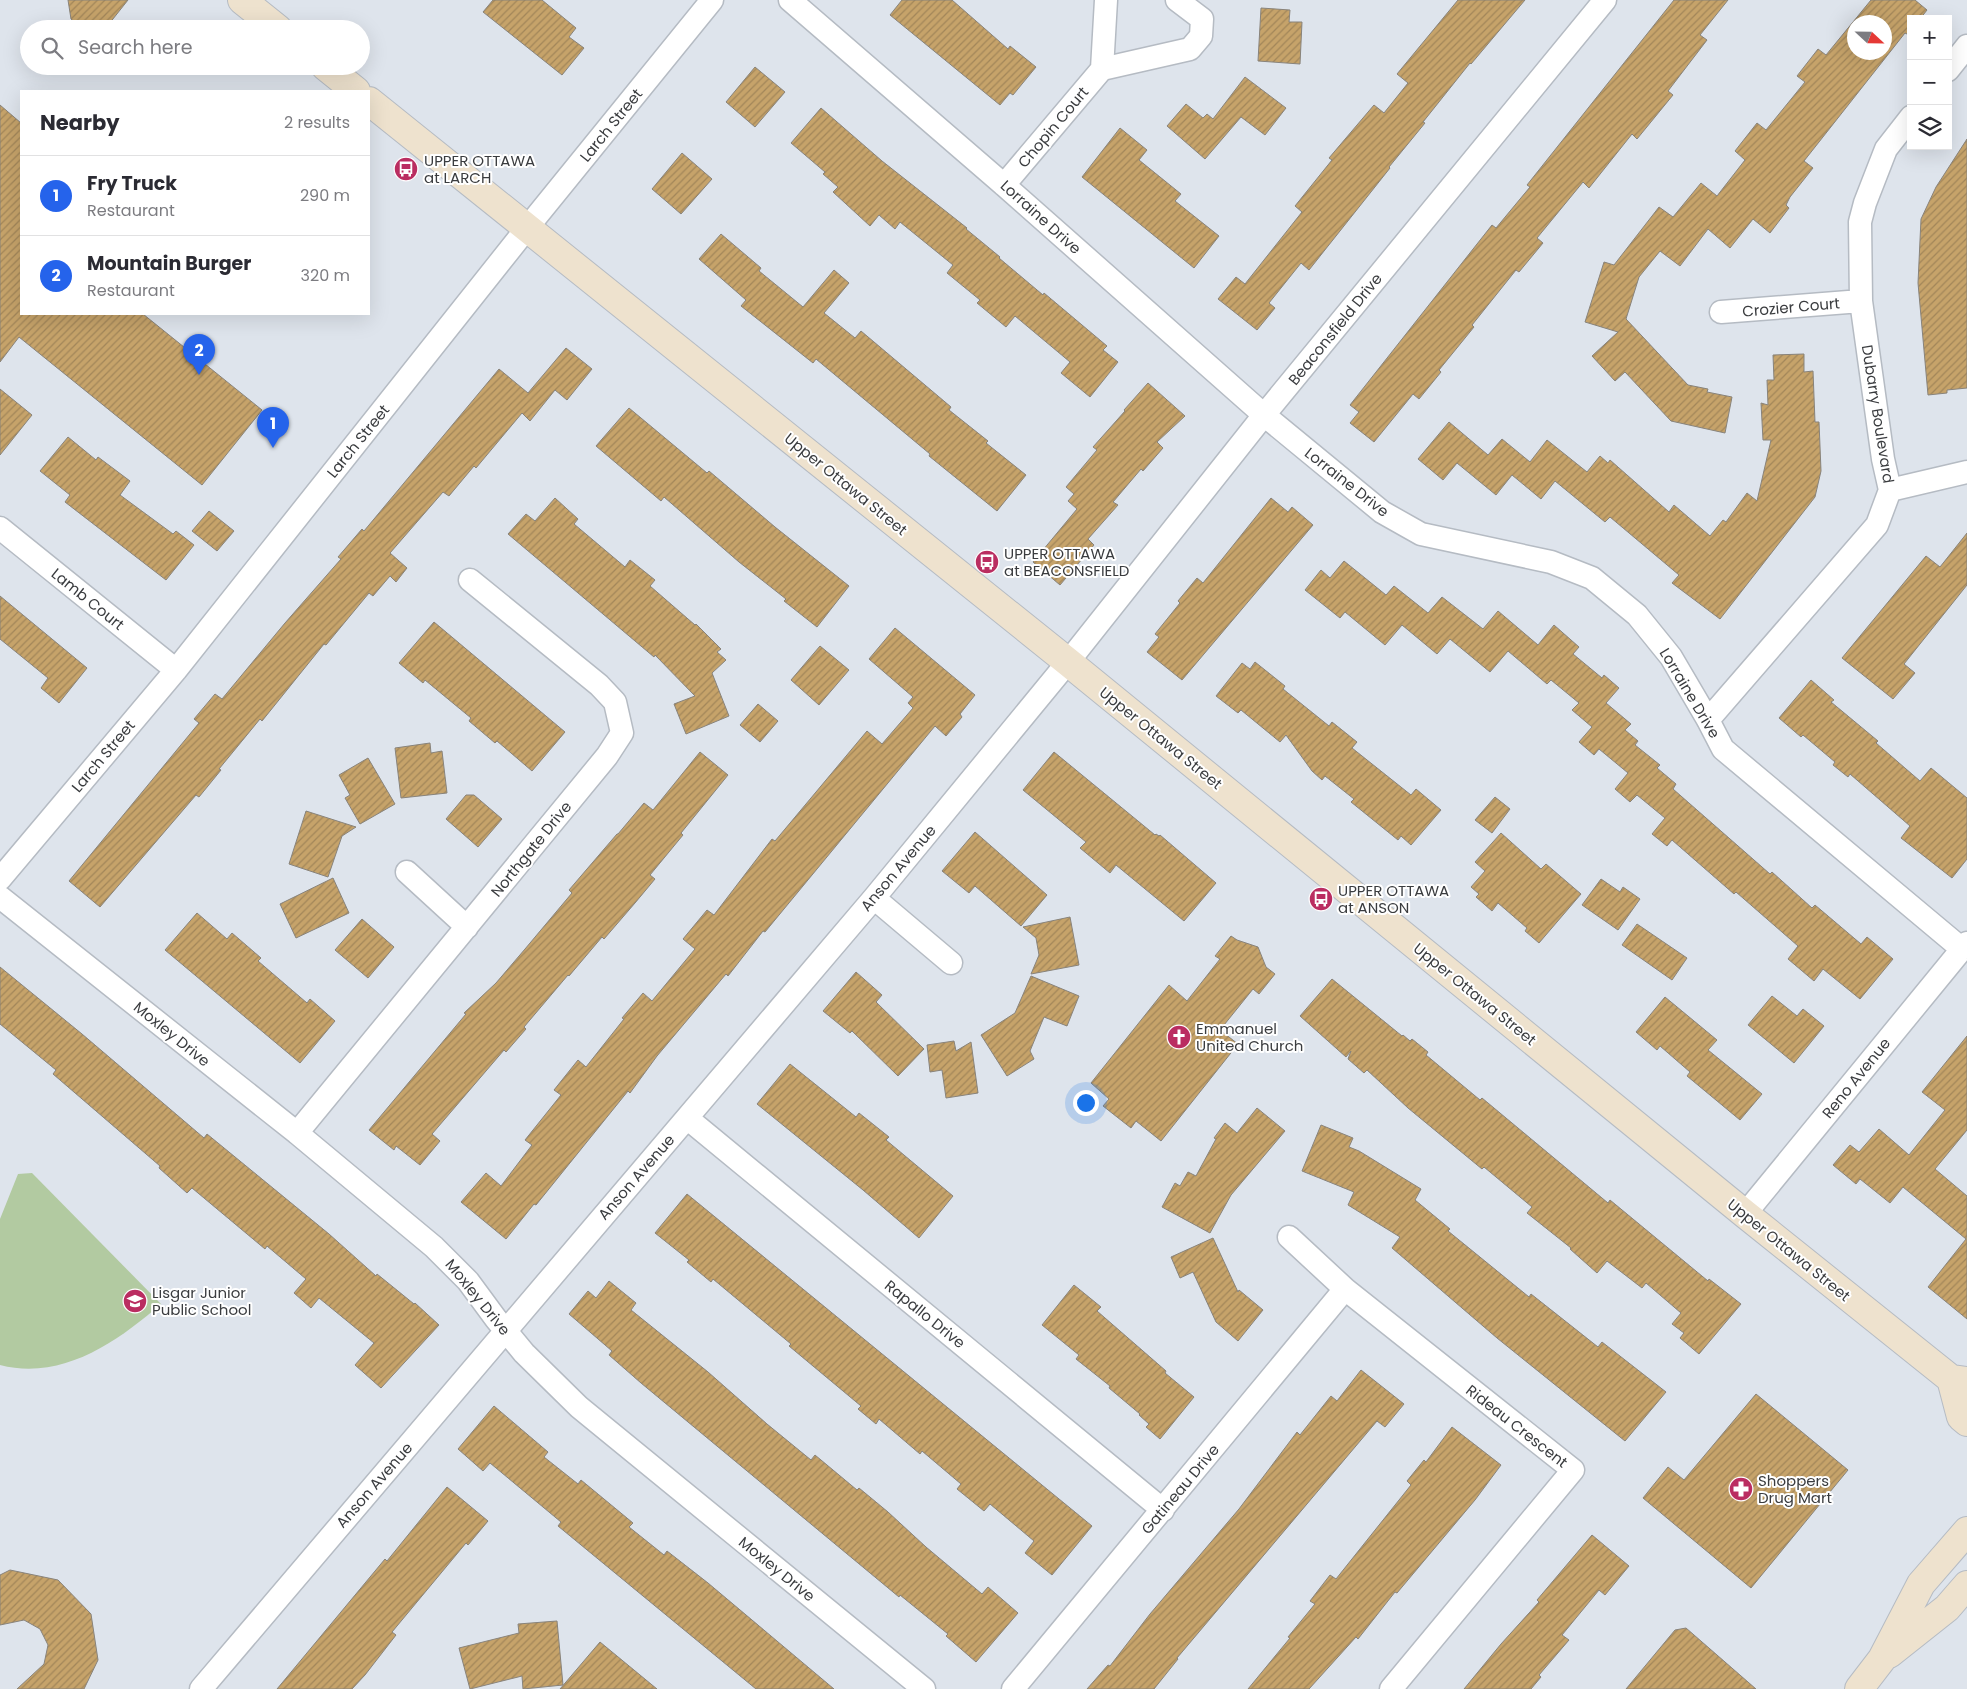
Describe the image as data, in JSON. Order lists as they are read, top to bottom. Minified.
{"streets":{"main road":["Upper Ottawa Street"],"street":["Larch Street","Chopin Court","Lorraine Drive","Crozier Court","Beaconsfield Drive","Dubarry Boulevard","Lamb Court","Northgate Drive","Anson Avenue","Moxley Drive","Reno Avenue","Rapallo Drive","Rideau Crescent","Gatineau Drive"]},"crossings":[["Larch Street","Upper Ottawa Street"],["Larch Street","Lamb Court"],["Chopin Court","Lorraine Drive"],["Lorraine Drive","Beaconsfield Drive"],["Lorraine Drive","Dubarry Boulevard"],["Lorraine Drive","Reno Avenue"],["Crozier Court","Dubarry Boulevard"],["Beaconsfield Drive","Upper Ottawa Street"],["Beaconsfield Drive","Anson Avenue"],["Upper Ottawa Street","Anson Avenue"],["Upper Ottawa Street","Reno Avenue"],["Northgate Drive","Moxley Drive"],["Anson Avenue","Moxley Drive"],["Anson Avenue","Rapallo Drive"],["Rapallo Drive","Gatineau Drive"],["Rideau Crescent","Gatineau Drive"]],"places":{"bus stop":["UPPER OTTAWA at LARCH","UPPER OTTAWA at BEACONSFIELD","UPPER OTTAWA at ANSON"],"church":["Emmanuel United Church"],"school or university":["Lisgar Junior Public School"],"pharmacy":["Shoppers Drug Mart"]},"north":"right","page":{"map_buttons":["+","−"],"search":"Search here","heading":["Nearby","2 results"],"list":[{"mark":"1","name":"Fry Truck","note":"Restaurant","value":"290 m"},{"mark":"2","name":"Mountain Burger","note":"Restaurant","value":"320 m"}],"pins":["2","1"]}}
